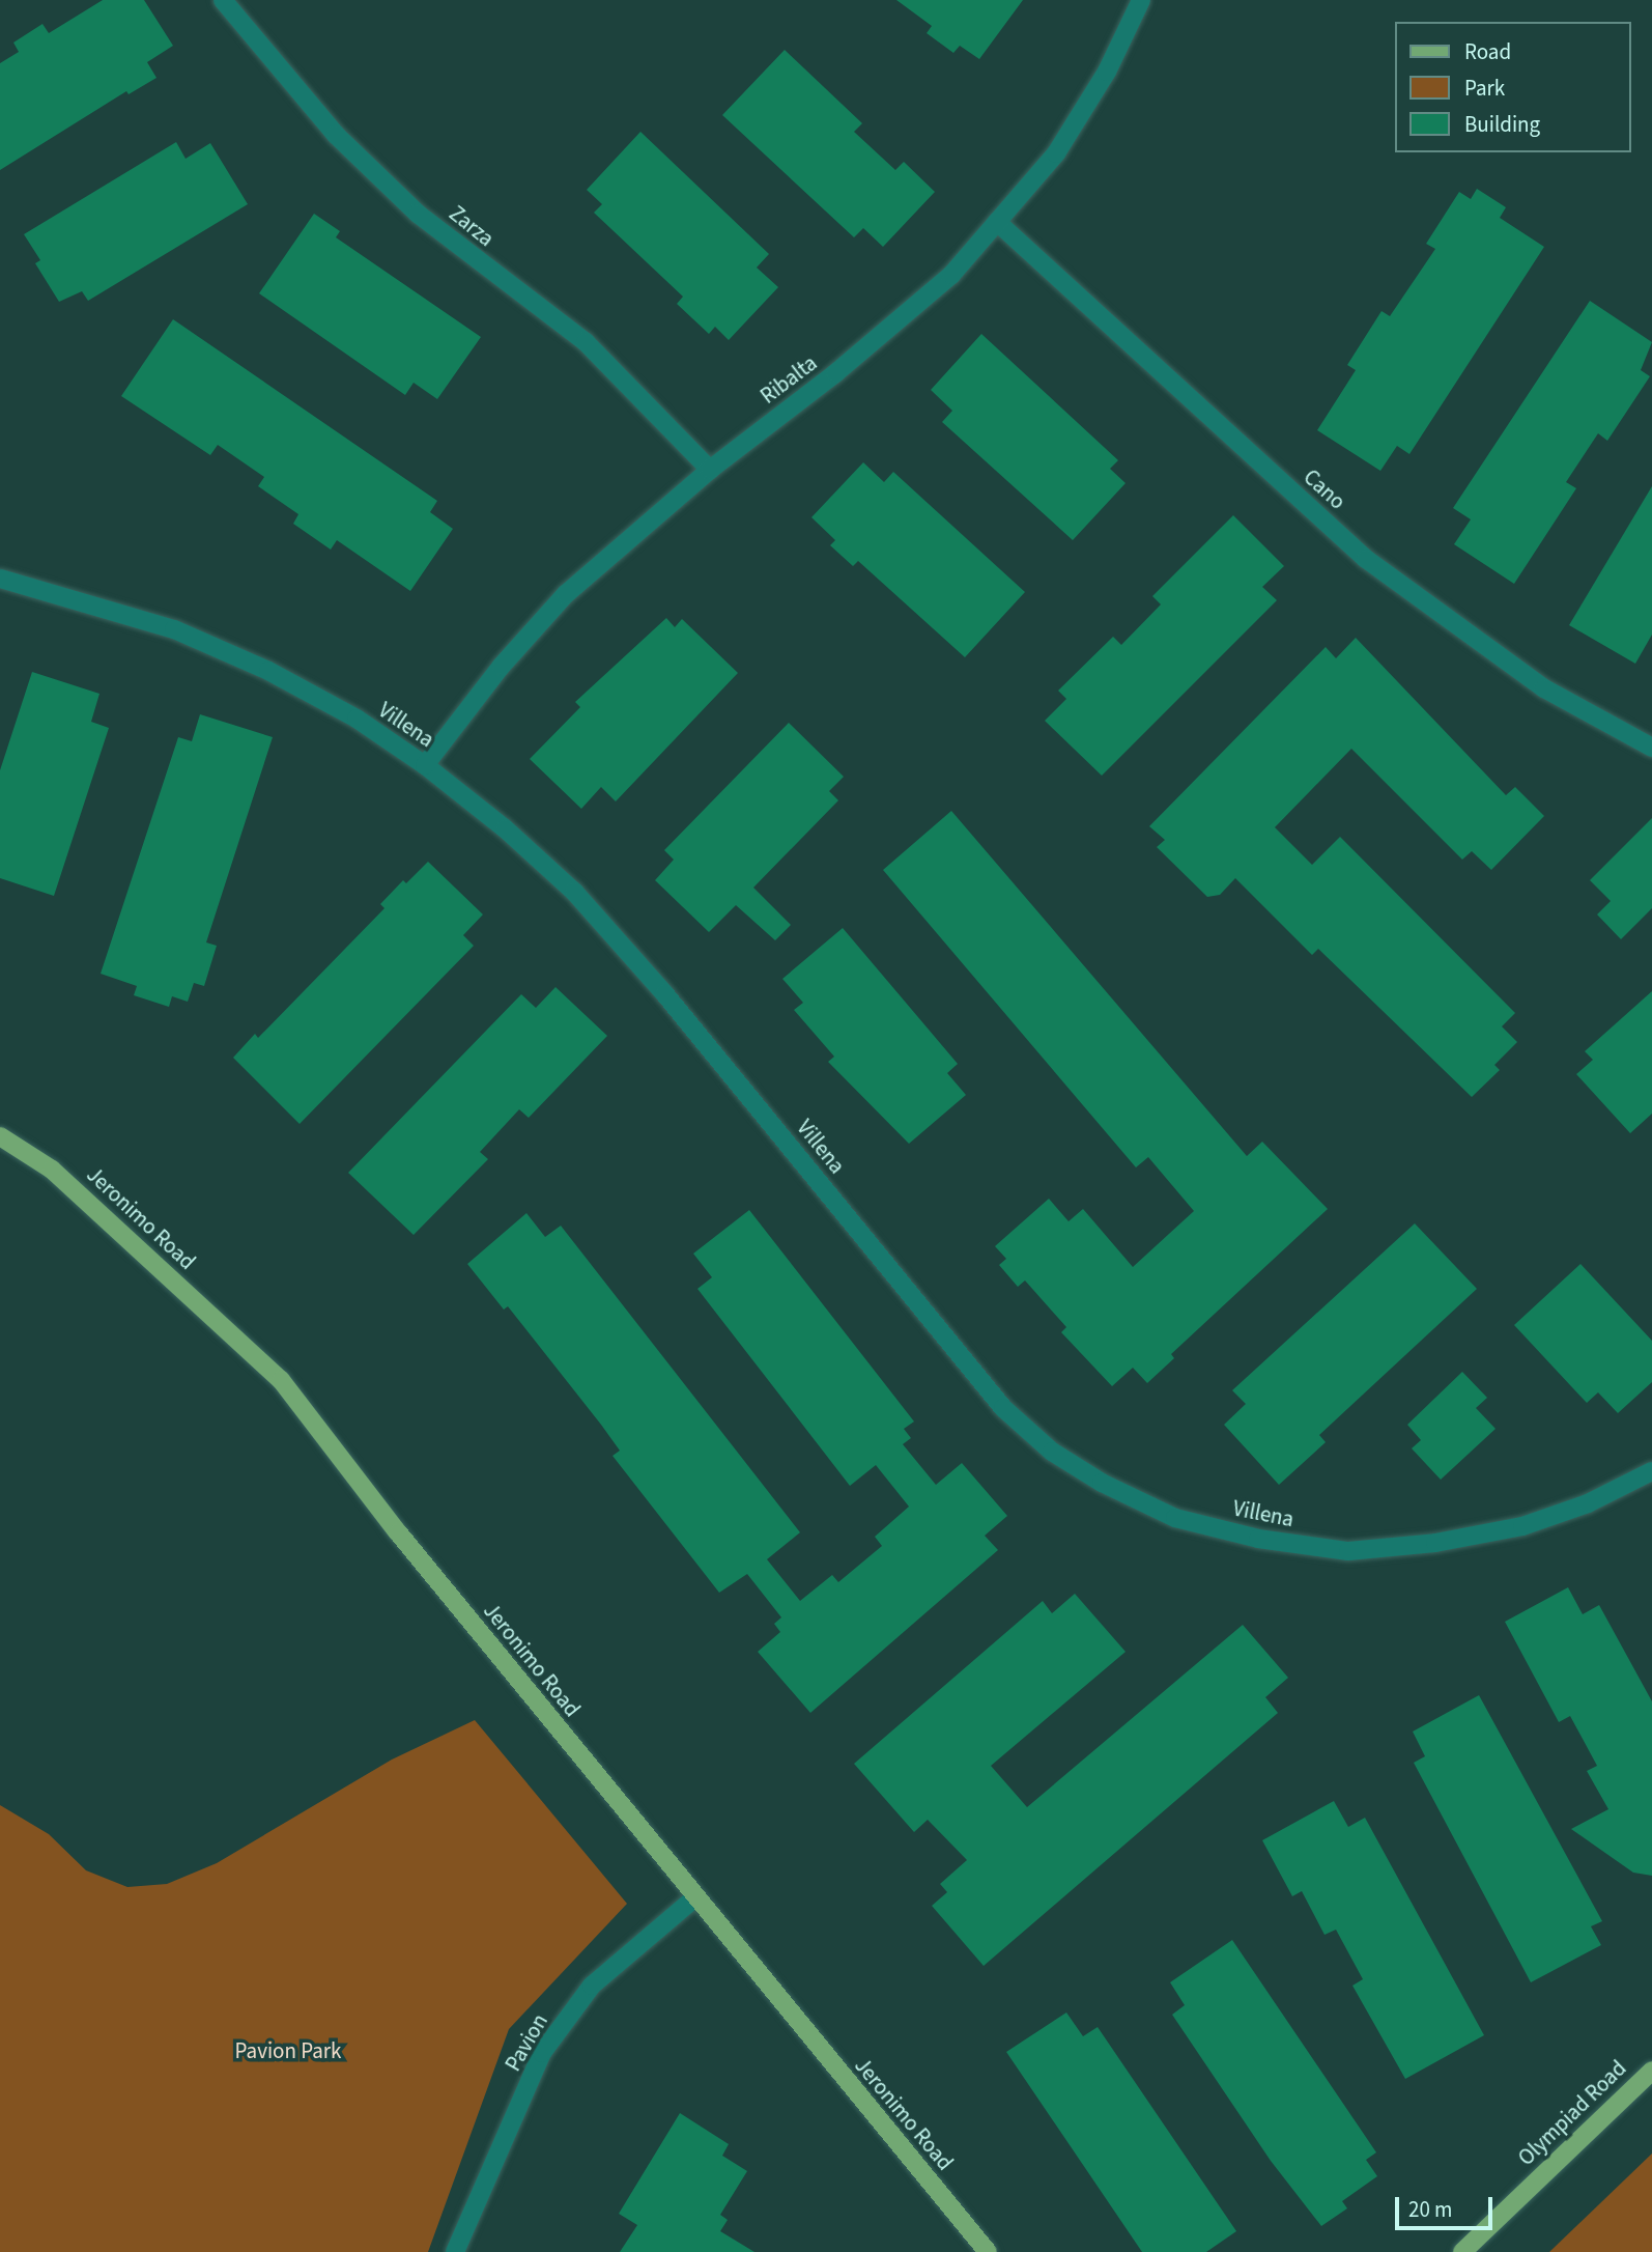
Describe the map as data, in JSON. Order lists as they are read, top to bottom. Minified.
{"streets":{"main road":["Jeronimo Road","Olympiad Road"],"street":["Zarza","Ribalta","Cano","Villena","Pavion"]},"crossings":[["Zarza","Ribalta"],["Ribalta","Cano"],["Ribalta","Villena"],["Jeronimo Road","Pavion"]],"parks":["Pavion Park"],"legend":["Road","Park","Building"],"scale_bar":"20 m"}
